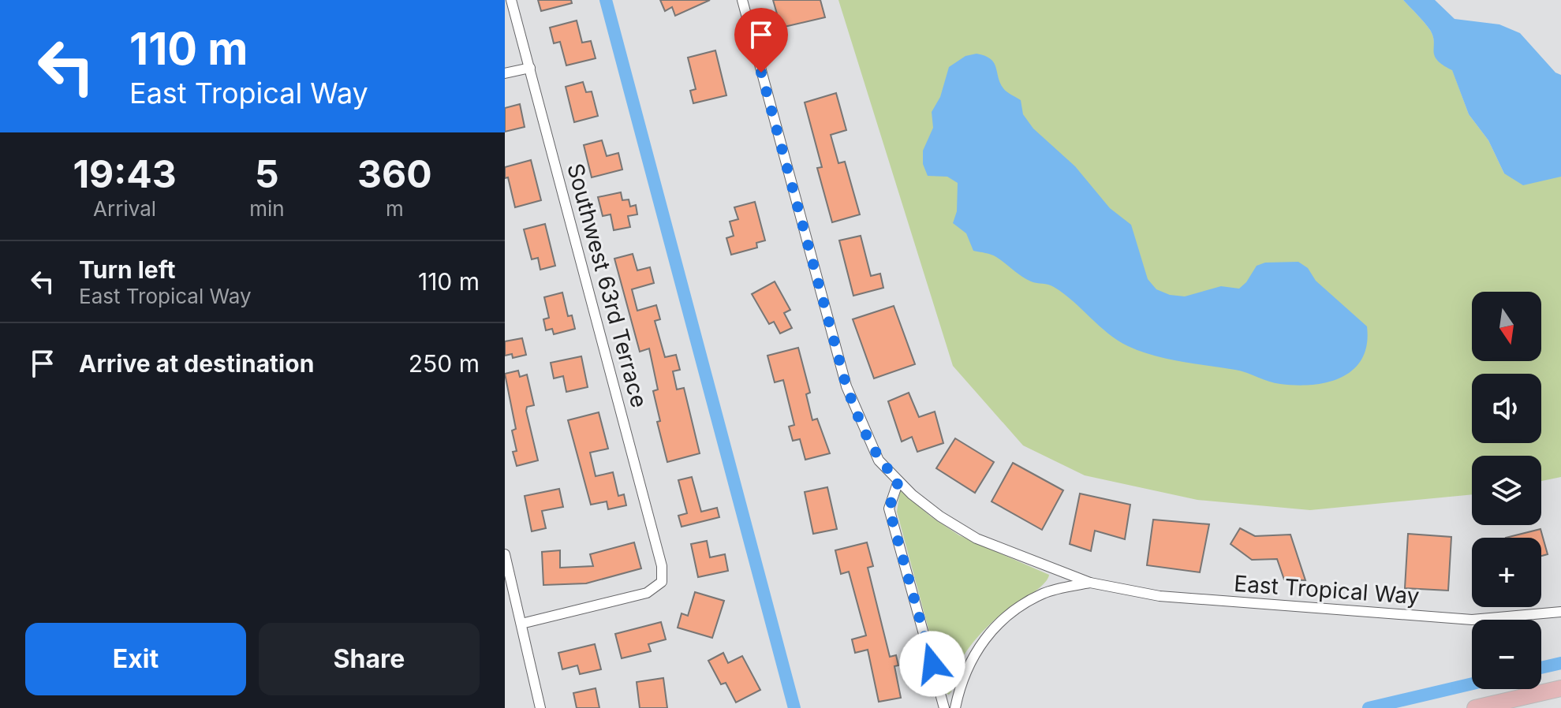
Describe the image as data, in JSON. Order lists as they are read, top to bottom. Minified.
{"streets":{"street":["Southwest 63rd Terrace","East Tropical Way"]},"north":"bottom","page":{"turn":["110 m","East Tropical Way"],"eta":["19:43","Arrival","5","min","360","m"],"list":[{"name":"Turn left","note":"East Tropical Way","value":"110 m"},{"name":"Arrive at destination","value":"250 m"}],"map_buttons":["+","−"],"buttons":["Exit","Share"]}}
